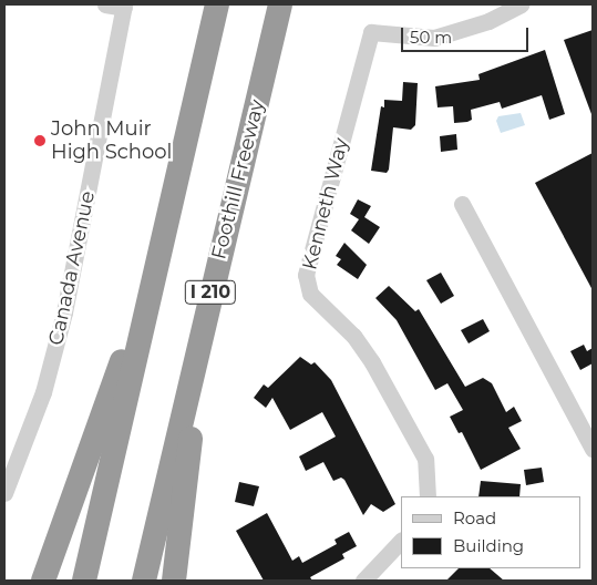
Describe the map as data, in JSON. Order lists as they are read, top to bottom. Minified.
{"streets":{"highway":["Foothill Freeway","I 210"],"street":["Kenneth Way","Canada Avenue"]},"places":["John Muir High School"],"legend":["Road","Building"],"scale_bar":"50 m"}
